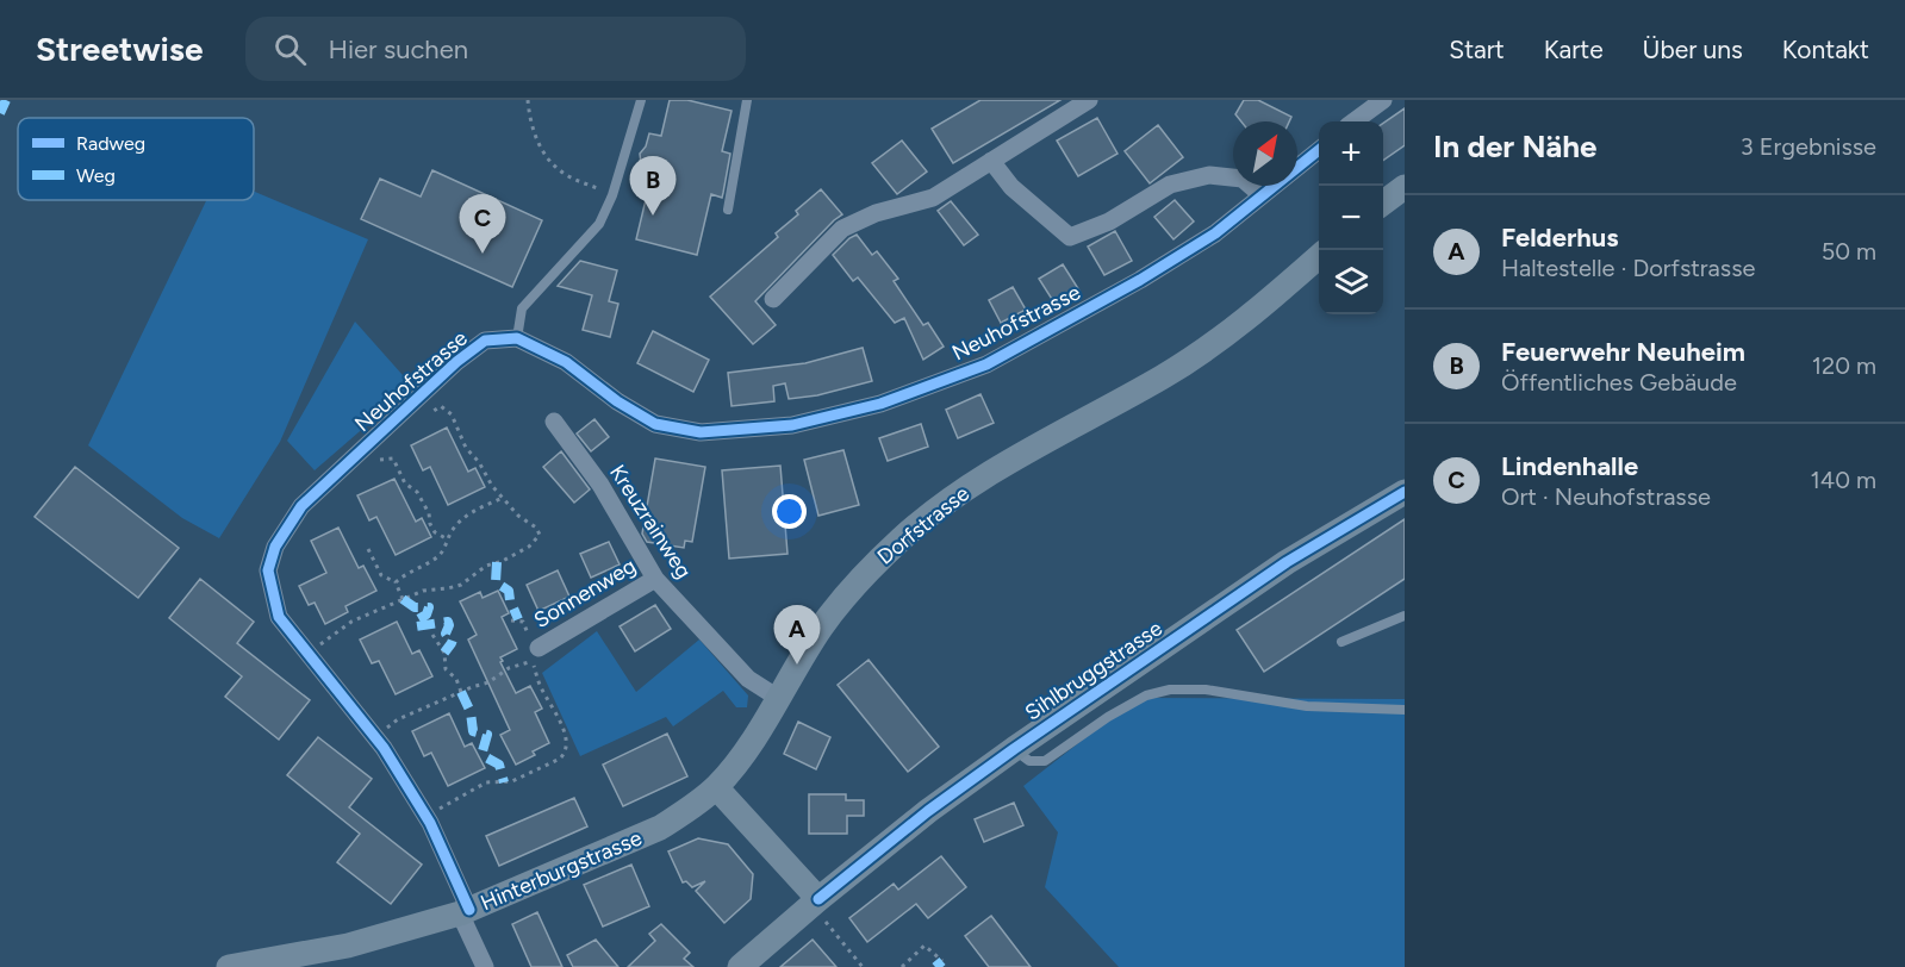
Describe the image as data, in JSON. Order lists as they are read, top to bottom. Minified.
{"streets":{"street":["Neuhofstrasse","Kreuzrainweg","Dorfstrasse","Sonnenweg","Sihlbruggstrasse","Hinterburgstrasse"]},"crossings":[["Neuhofstrasse","Hinterburgstrasse"],["Kreuzrainweg","Dorfstrasse"],["Kreuzrainweg","Sonnenweg"],["Dorfstrasse","Hinterburgstrasse"]],"legend":["Radweg","Weg"],"north":"top right","page":{"header":"Streetwise","search":"Hier suchen","nav":["Start","Karte","Über uns","Kontakt"],"heading":["In der Nähe","3 Ergebnisse"],"map_buttons":["+","−"],"pins":["B","C","A"],"list":[{"mark":"A","name":"Felderhus","note":"Haltestelle · Dorfstrasse","value":"50 m"},{"mark":"B","name":"Feuerwehr Neuheim","note":"Öffentliches Gebäude","value":"120 m"},{"mark":"C","name":"Lindenhalle","note":"Ort · Neuhofstrasse","value":"140 m"}]}}
